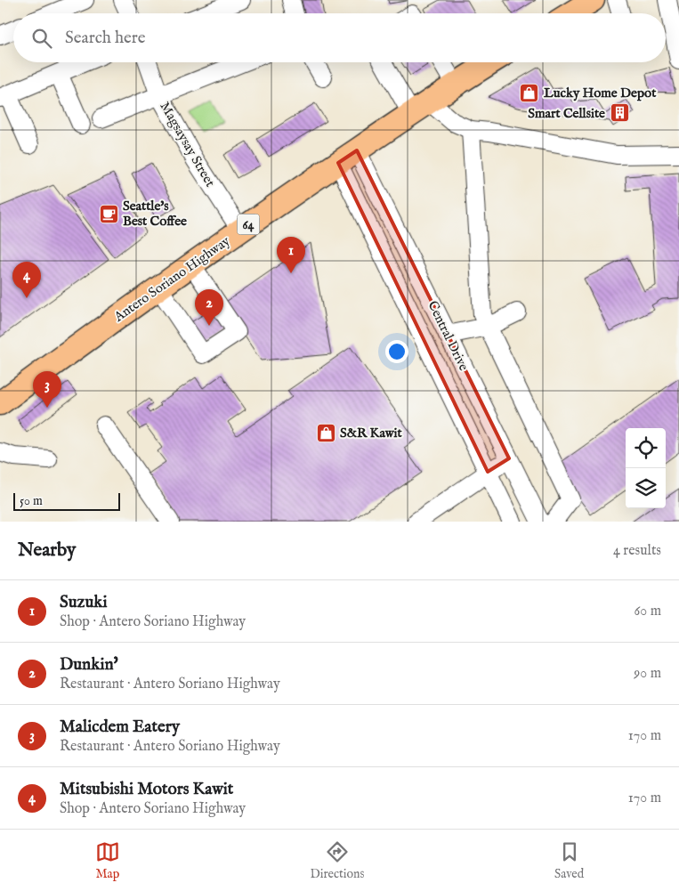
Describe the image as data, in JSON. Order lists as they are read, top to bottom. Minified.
{"streets":{"main road":["64","Antero Soriano Highway"],"street":["Magsaysay Street","Central Drive"]},"crossings":[["Magsaysay Street","Antero Soriano Highway"],["Antero Soriano Highway","Central Drive"]],"places":{"shop":["Lucky Home Depot","S&R Kawit"],"building":["Smart Cellsite"],"cafe":["Seattle's Best Coffee"]},"scale_bar":"50 m","page":{"search":"Search here","pins":["1","4","2","3"],"scale":"50 m","heading":["Nearby","4 results"],"list":[{"mark":"1","name":"Suzuki","note":"Shop · Antero Soriano Highway","value":"60 m"},{"mark":"2","name":"Dunkin'","note":"Restaurant · Antero Soriano Highway","value":"90 m"},{"mark":"3","name":"Malicdem Eatery","note":"Restaurant · Antero Soriano Highway","value":"170 m"},{"mark":"4","name":"Mitsubishi Motors Kawit","note":"Shop · Antero Soriano Highway","value":"170 m"}],"nav":["Map","Directions","Saved"]}}
